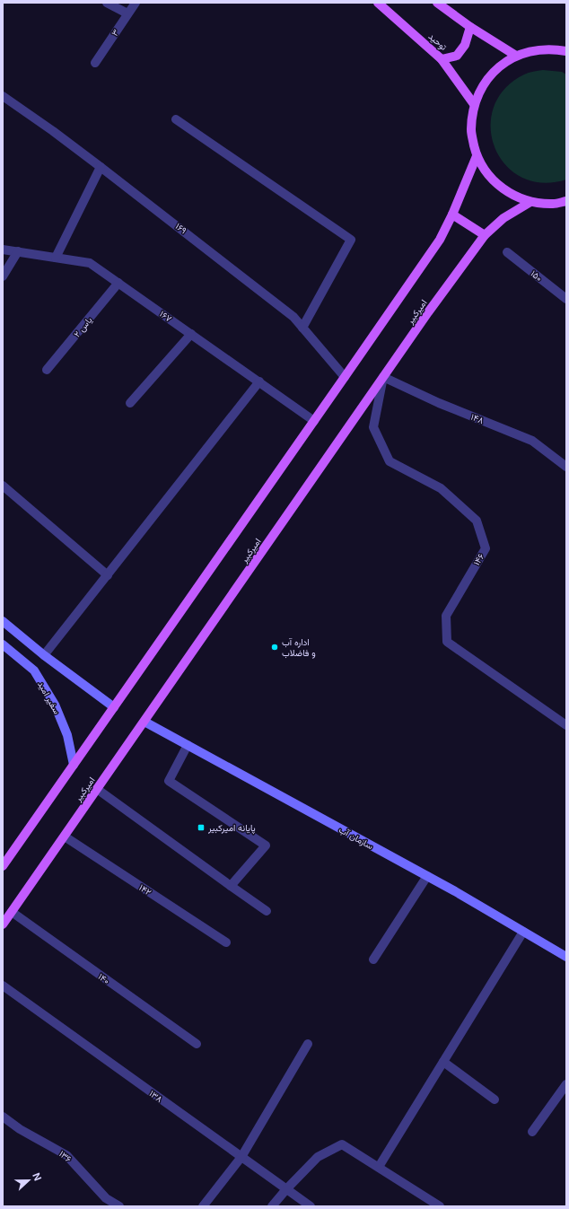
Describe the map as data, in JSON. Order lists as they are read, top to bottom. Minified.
{"streets":{"main road":["توحید","امیرکبیر"],"street":["۳","۱۶۹","۱۵۰","۱۶۷","یاس ۲","۱۴۸","۱۴۶","سفیر امید","سازمان آب","۱۴۲","۱۴۰","۱۳۸","۱۳۶"]},"crossings":[["امیرکبیر","۱۴۸"],["امیرکبیر","۱۴۶"],["امیرکبیر","سازمان آب"],["امیرکبیر","۱۴۲"],["امیرکبیر","۱۴۰"],["۱۶۷","یاس ۲"],["۱۴۸","۱۴۶"]],"places":{"other":["اداره آب و فاضلاب"],"transit":["پایانه امیرکبیر"]},"north":"right"}
